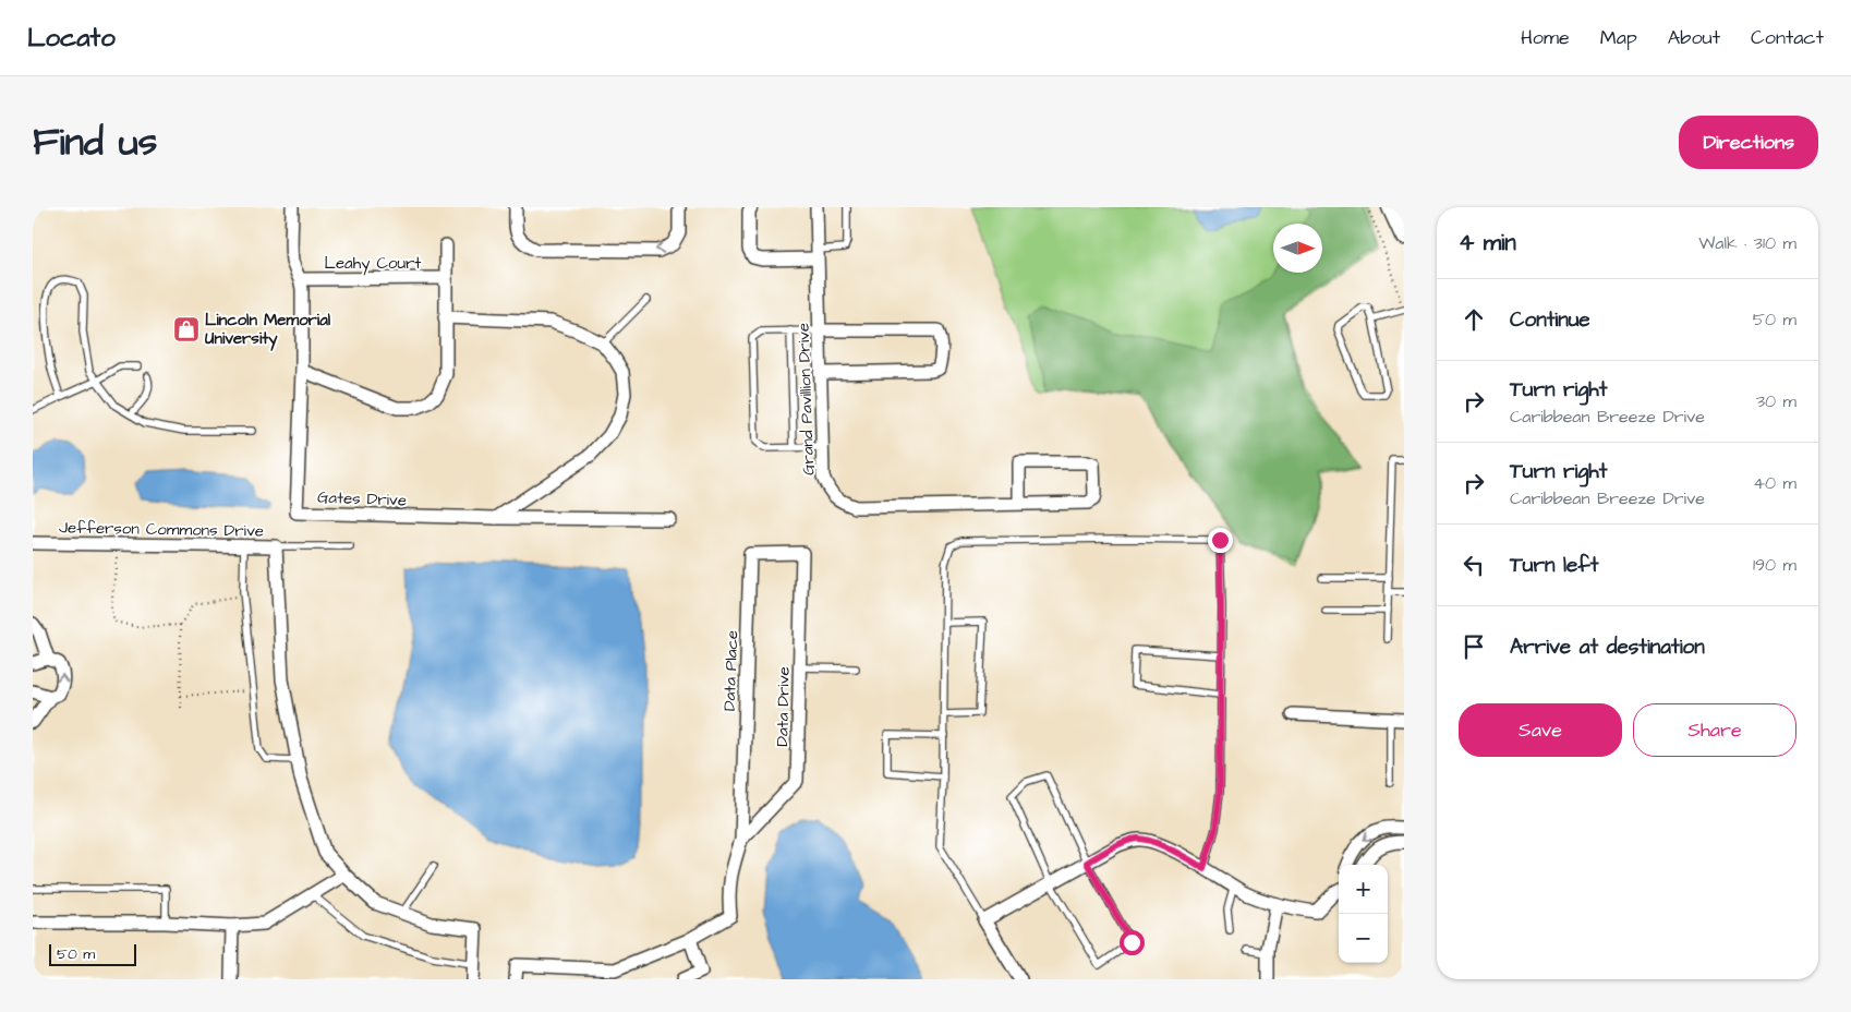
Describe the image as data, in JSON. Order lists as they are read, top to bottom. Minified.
{"streets":{"street":["Leahy Court","Grand Pavillion Drive","Gates Drive","Jefferson Commons Drive","Data Place","Data Drive"]},"crossings":[["Leahy Court","Gates Drive"],["Data Place","Data Drive"]],"places":{"shop":["Lincoln Memorial University"]},"scale_bar":"50 m","north":"right","page":{"header":"Locato","nav":["Home","Map","About","Contact"],"title":"Find us","buttons":["Directions",["Save","Share"]],"heading":["4 min","Walk · 310 m"],"list":[["Continue","50 m"],["Turn right","Caribbean Breeze Drive","30 m"],["Turn right","Caribbean Breeze Drive","40 m"],["Turn left","190 m"],"Arrive at destination"],"map_buttons":["+","−"],"scale":"50 m"}}
